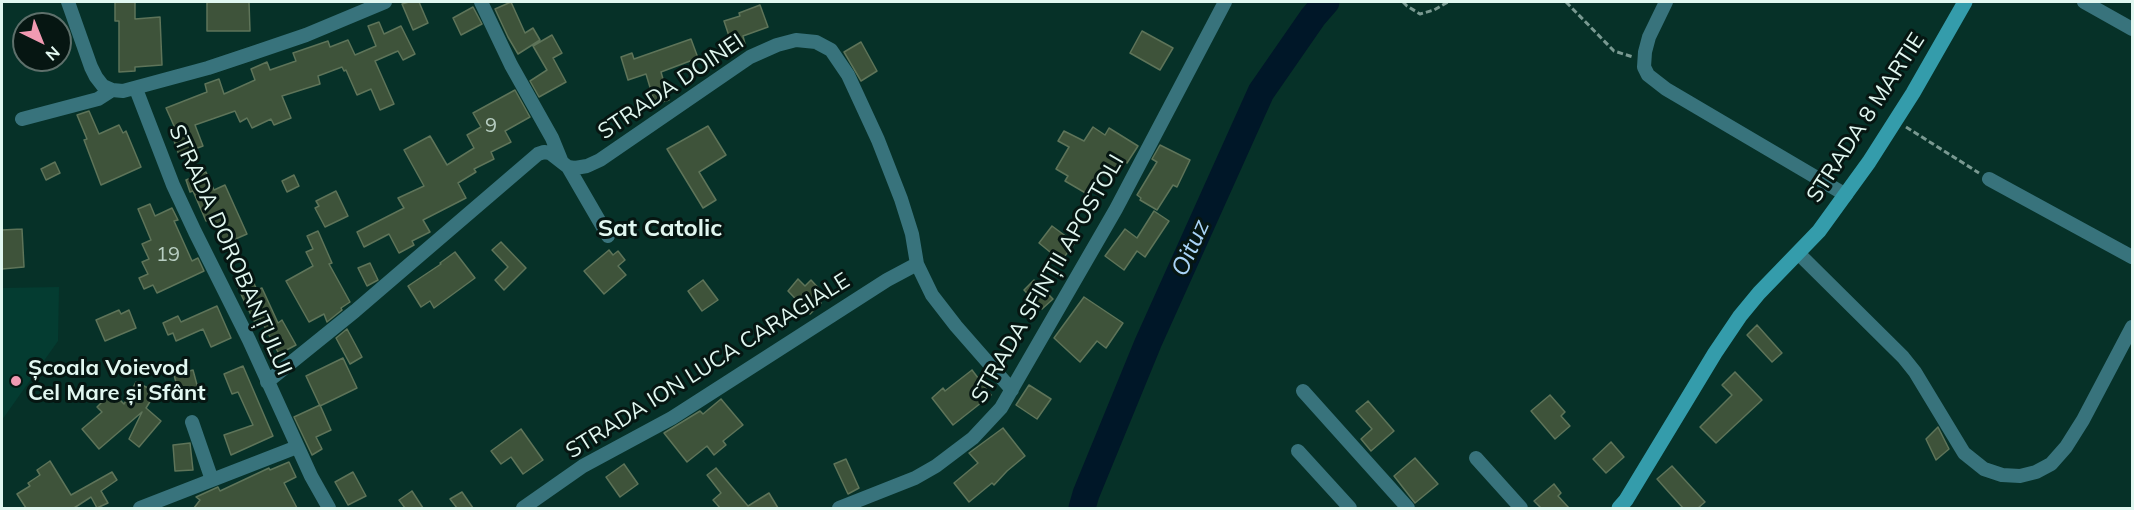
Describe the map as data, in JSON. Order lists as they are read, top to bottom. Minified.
{"streets":{"street":["STRADA DOINEI","STRADA 8 MARTIE","STRADA DOROBANȚULUI","STRADA SFINȚII APOSTOLI","STRADA ION LUCA CARAGIALE"]},"crossings":[["STRADA DOINEI","STRADA DOROBANȚULUI"],["STRADA DOINEI","STRADA SFINȚII APOSTOLI"],["STRADA DOINEI","STRADA ION LUCA CARAGIALE"]],"districts":["Sat Catolic"],"water":["Oituz"],"places":["Școala Voievod Cel Mare și Sfânt"],"house_numbers":["9","19"],"north":"bottom right"}
